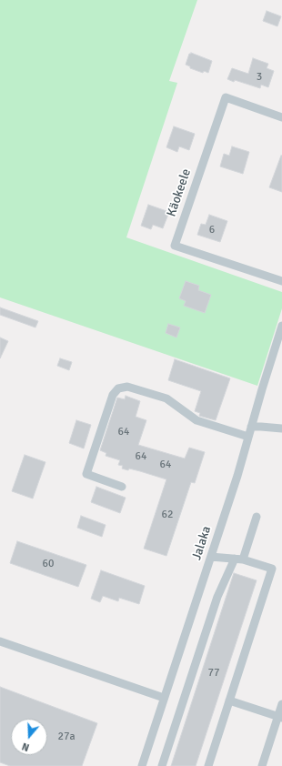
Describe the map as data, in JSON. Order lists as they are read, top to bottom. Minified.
{"streets":{"street":["Käokeele","Jalaka"]},"house_numbers":["3","6","64","64","64","62","60","77","27a"],"north":"bottom"}
